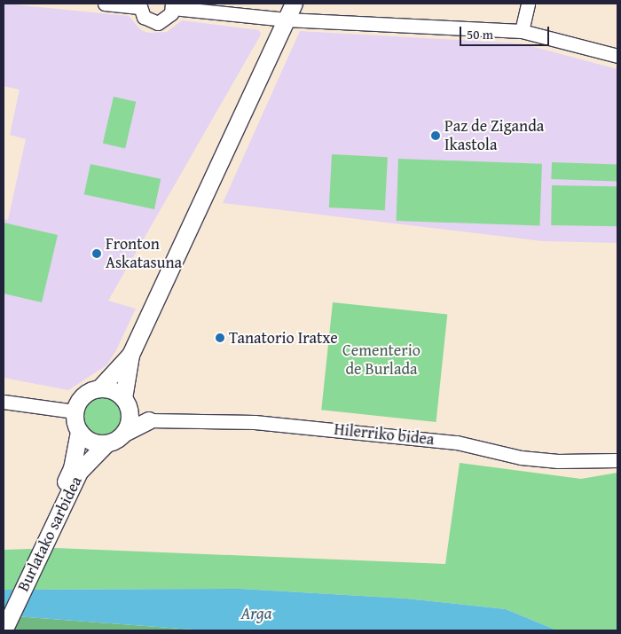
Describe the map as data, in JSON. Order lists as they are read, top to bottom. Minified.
{"streets":{"main road":["Hilerriko bidea","Burlatako sarbidea"]},"crossings":[["Hilerriko bidea","Burlatako sarbidea"]],"water":["Arga"],"parks":["Cementerio de Burlada"],"places":["Paz de Ziganda Ikastola","Fronton Askatasuna","Tanatorio Iratxe"],"scale_bar":"50 m"}
